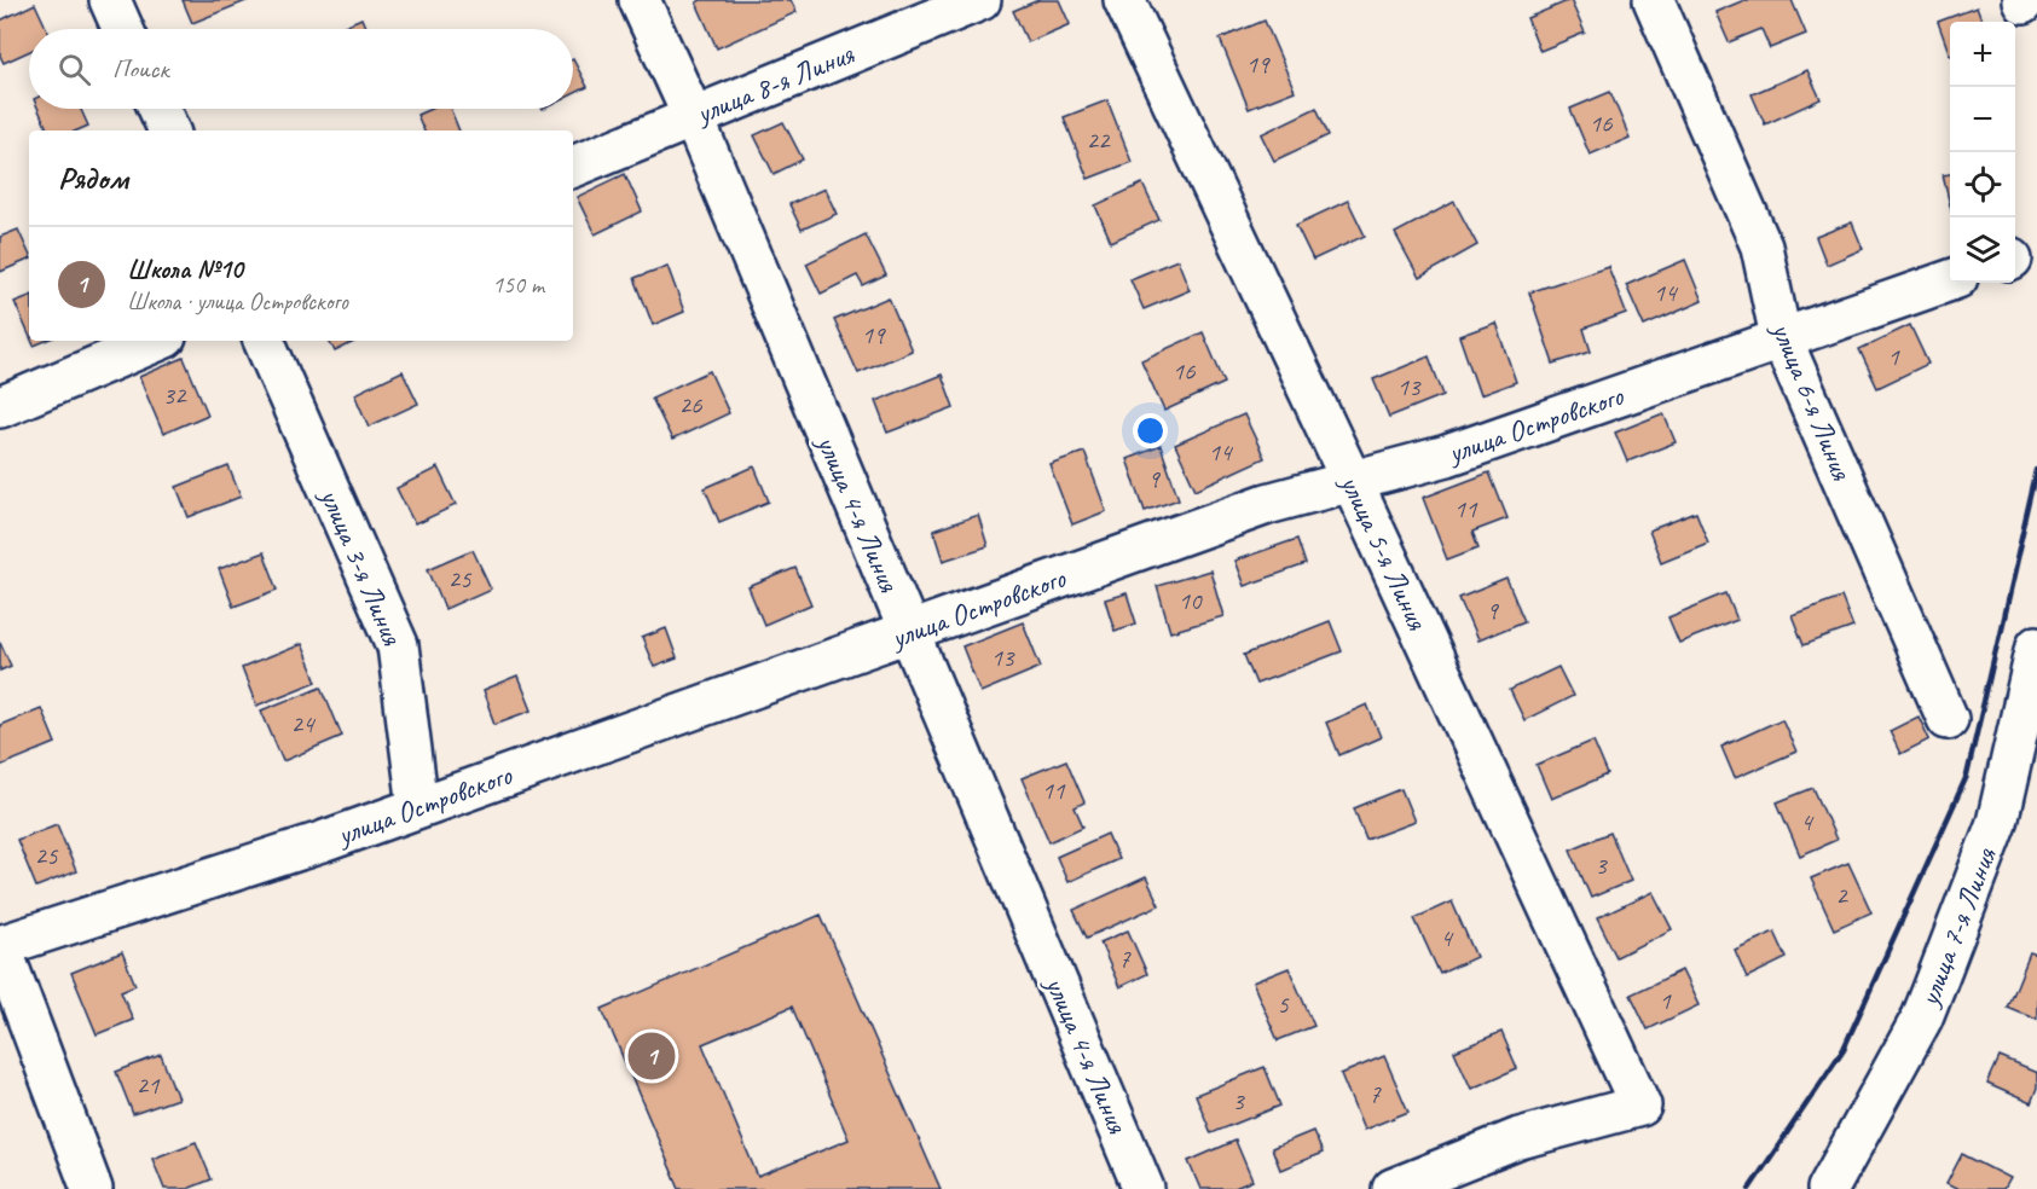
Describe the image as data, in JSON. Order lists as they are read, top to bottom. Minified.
{"streets":{"street":["улица 8-я Линия","улица 6-я Линия","улица Островского","улица 4-я Линия","улица 5-я Линия","улица 3-я Линия","улица 7-я Линия"]},"crossings":[["улица 8-я Линия","улица 4-я Линия"],["улица 6-я Линия","улица Островского"],["улица Островского","улица 4-я Линия"],["улица Островского","улица 5-я Линия"],["улица Островского","улица 3-я Линия"]],"house_numbers":["19","16","22","14","19","1","16","13","32","26","14","9","11","25","10","9","13","24","11","4","25","3","2","4","7","1","5","21","7","3"],"page":{"map_buttons":["+","−"],"search":"Поиск","heading":"Рядом","list":[{"mark":"1","name":"Школа №10","note":"Школа · улица Островского","value":"150 m"}],"pins":"1"}}
